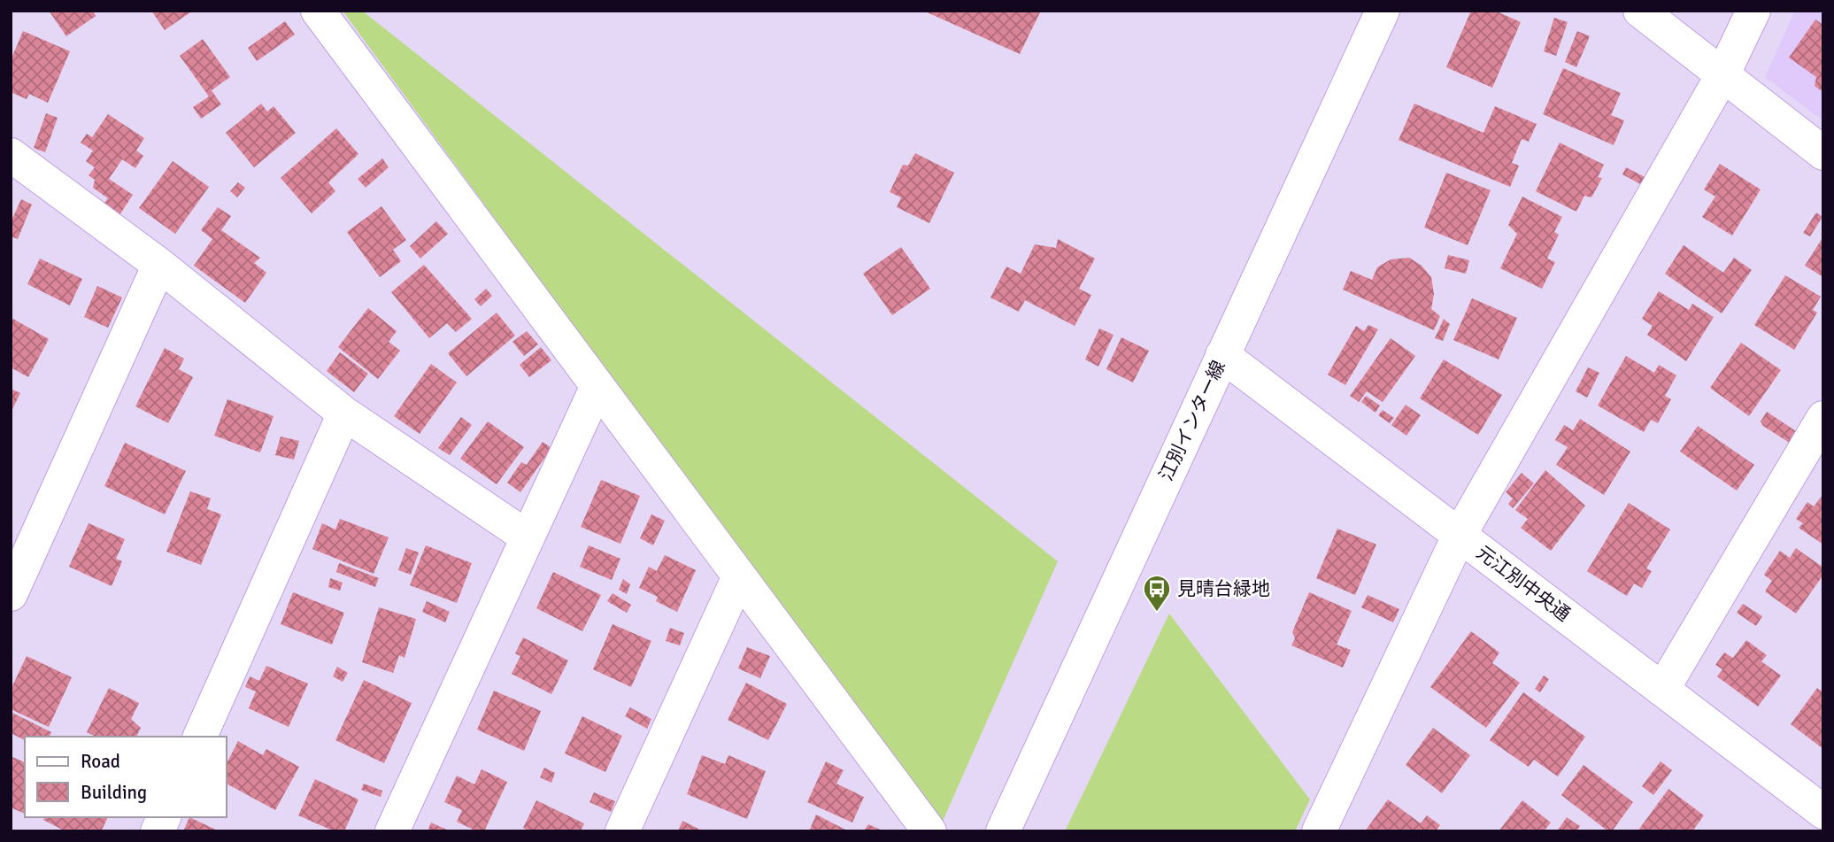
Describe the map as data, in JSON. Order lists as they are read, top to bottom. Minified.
{"streets":{"street":["江別インター線","元江別中央通"]},"crossings":[["江別インター線","元江別中央通"]],"places":{"bus stop":["見晴台緑地"]},"legend":["Road","Building"]}
